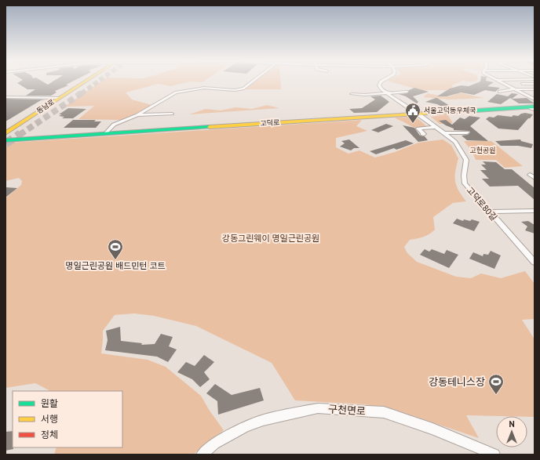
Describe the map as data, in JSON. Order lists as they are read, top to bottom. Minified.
{"streets":{"main road":["동남로","고덕로"],"street":["고덕로80길","구천면로"]},"crossings":[["고덕로","고덕로80길"]],"parks":["고현공원","강동그린웨이 명일근린공원"],"places":{"public building":["서울고덕동우체국"],"sports":["명일근린공원 배드민턴 코트","강동테니스장"]},"legend":["원활","서행","정체"],"north":"top"}
